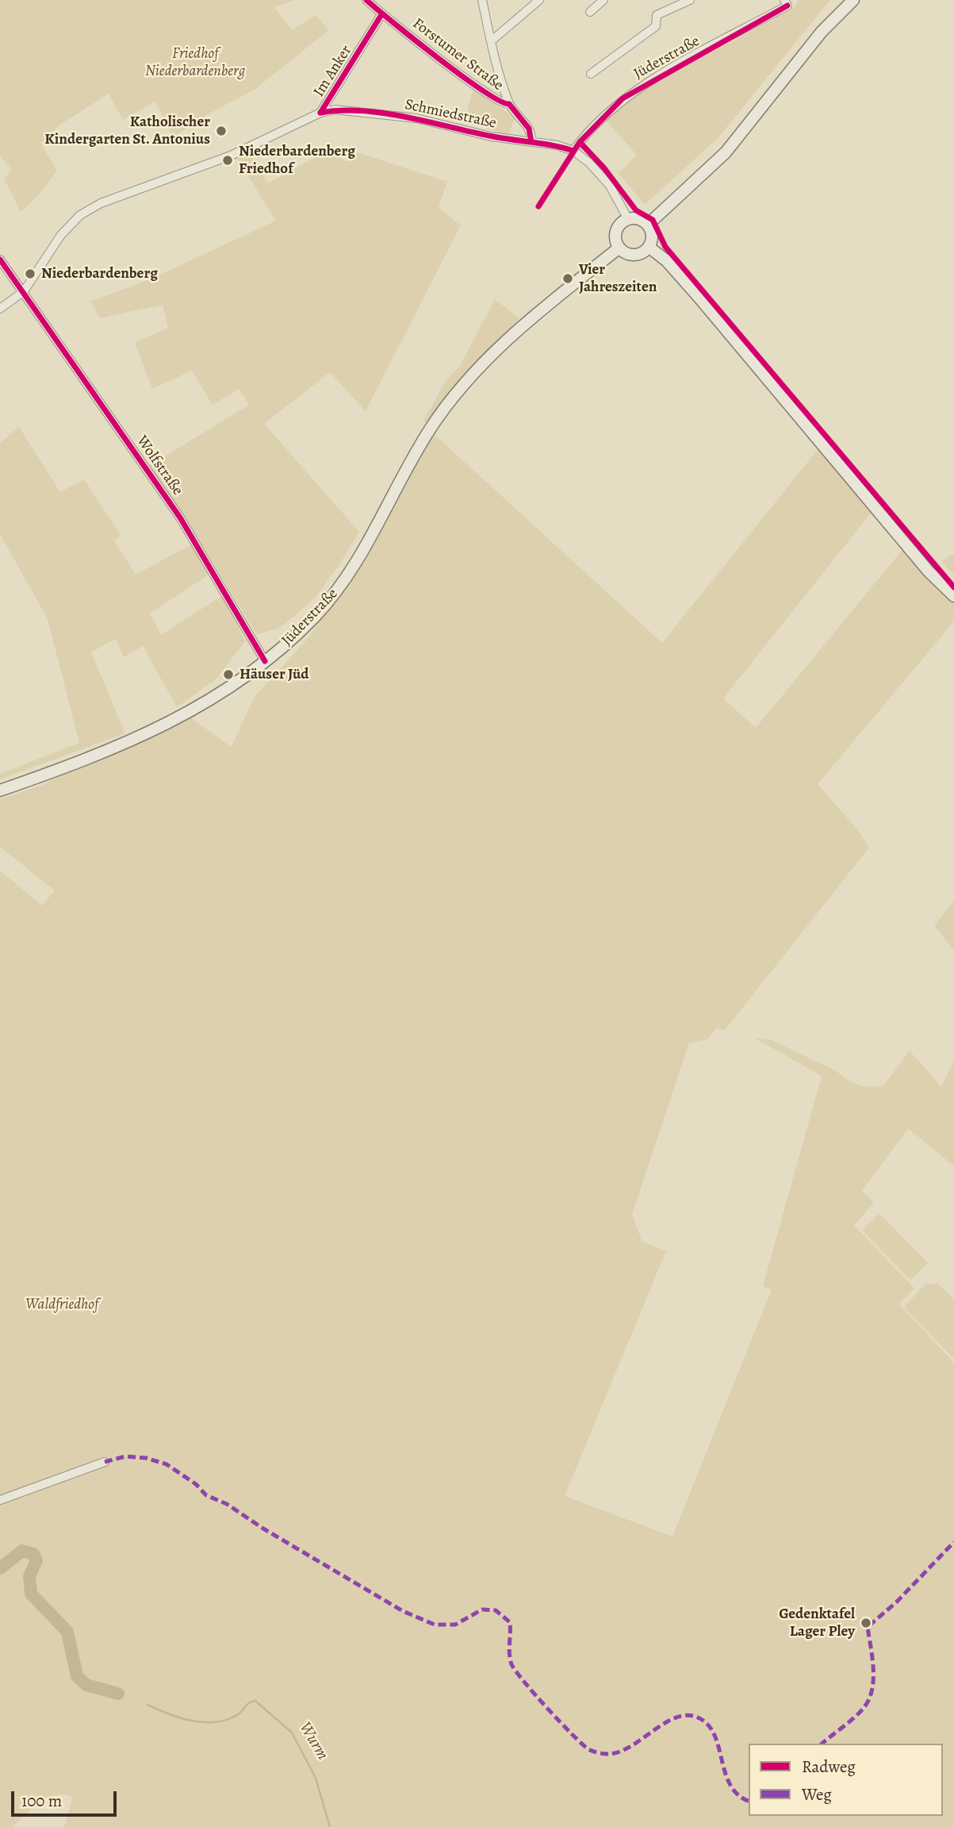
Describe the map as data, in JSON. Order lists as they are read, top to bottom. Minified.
{"streets":{"main road":["Jüderstraße"],"street":["Forstumer Straße","Im Anker","Schmiedstraße","Wolfstraße"]},"crossings":[["Forstumer Straße","Im Anker"],["Forstumer Straße","Schmiedstraße"],["Jüderstraße","Schmiedstraße"],["Jüderstraße","Wolfstraße"],["Im Anker","Schmiedstraße"],["Schmiedstraße","Wolfstraße"]],"water":["Wurm"],"parks":["Friedhof Niederbardenberg","Waldfriedhof"],"places":["Katholischer Kindergarten St. Antonius","Niederbardenberg Friedhof","Niederbardenberg","Vier Jahreszeiten","Häuser Jüd","Gedenktafel Lager Pley"],"legend":["Radweg","Weg"],"scale_bar":"100 m"}
